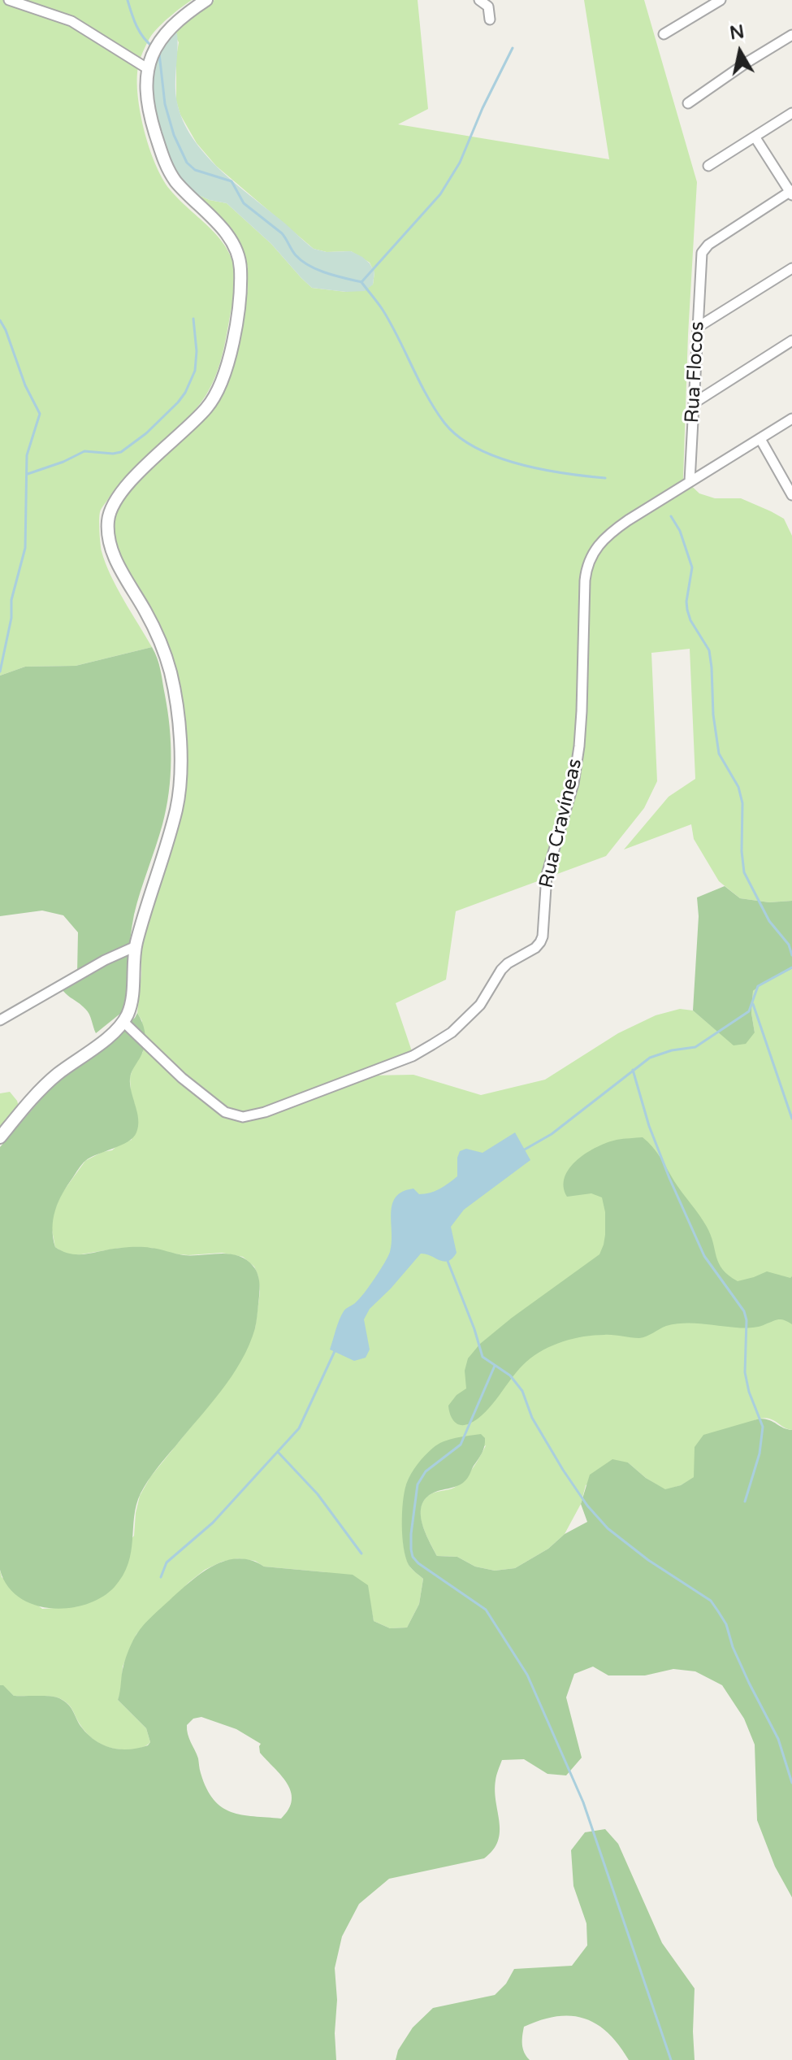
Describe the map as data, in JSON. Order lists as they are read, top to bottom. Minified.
{"streets":{"street":["Rua Flocos","Rua Cravíneas"]},"crossings":[["Rua Flocos","Rua Cravíneas"]],"north":"top"}
